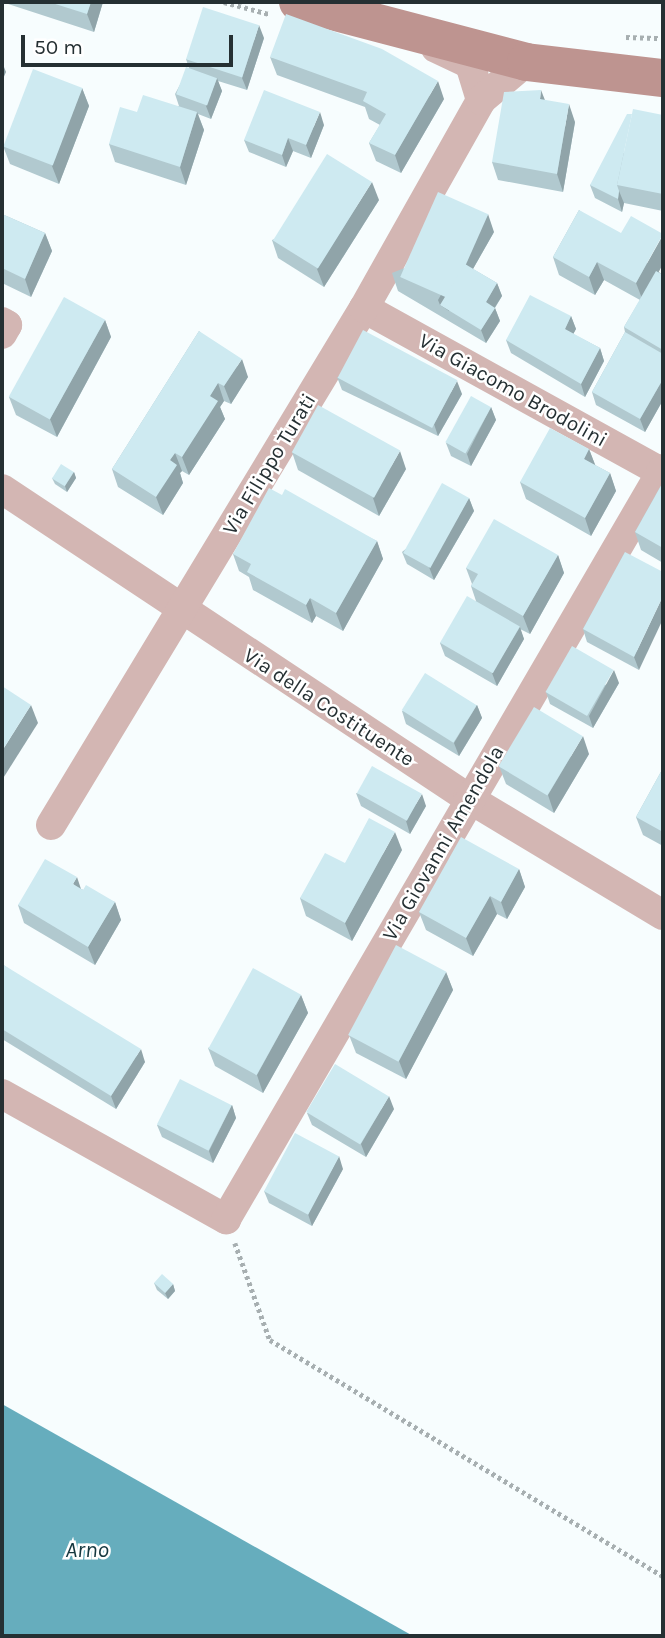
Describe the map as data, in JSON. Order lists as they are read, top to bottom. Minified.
{"streets":{"street":["Via Giacomo Brodolini","Via Filippo Turati","Via della Costituente","Via Giovanni Amendola"]},"crossings":[["Via Giacomo Brodolini","Via Filippo Turati"],["Via Giacomo Brodolini","Via Giovanni Amendola"],["Via Filippo Turati","Via della Costituente"],["Via della Costituente","Via Giovanni Amendola"]],"water":["Arno"],"scale_bar":"50 m"}
